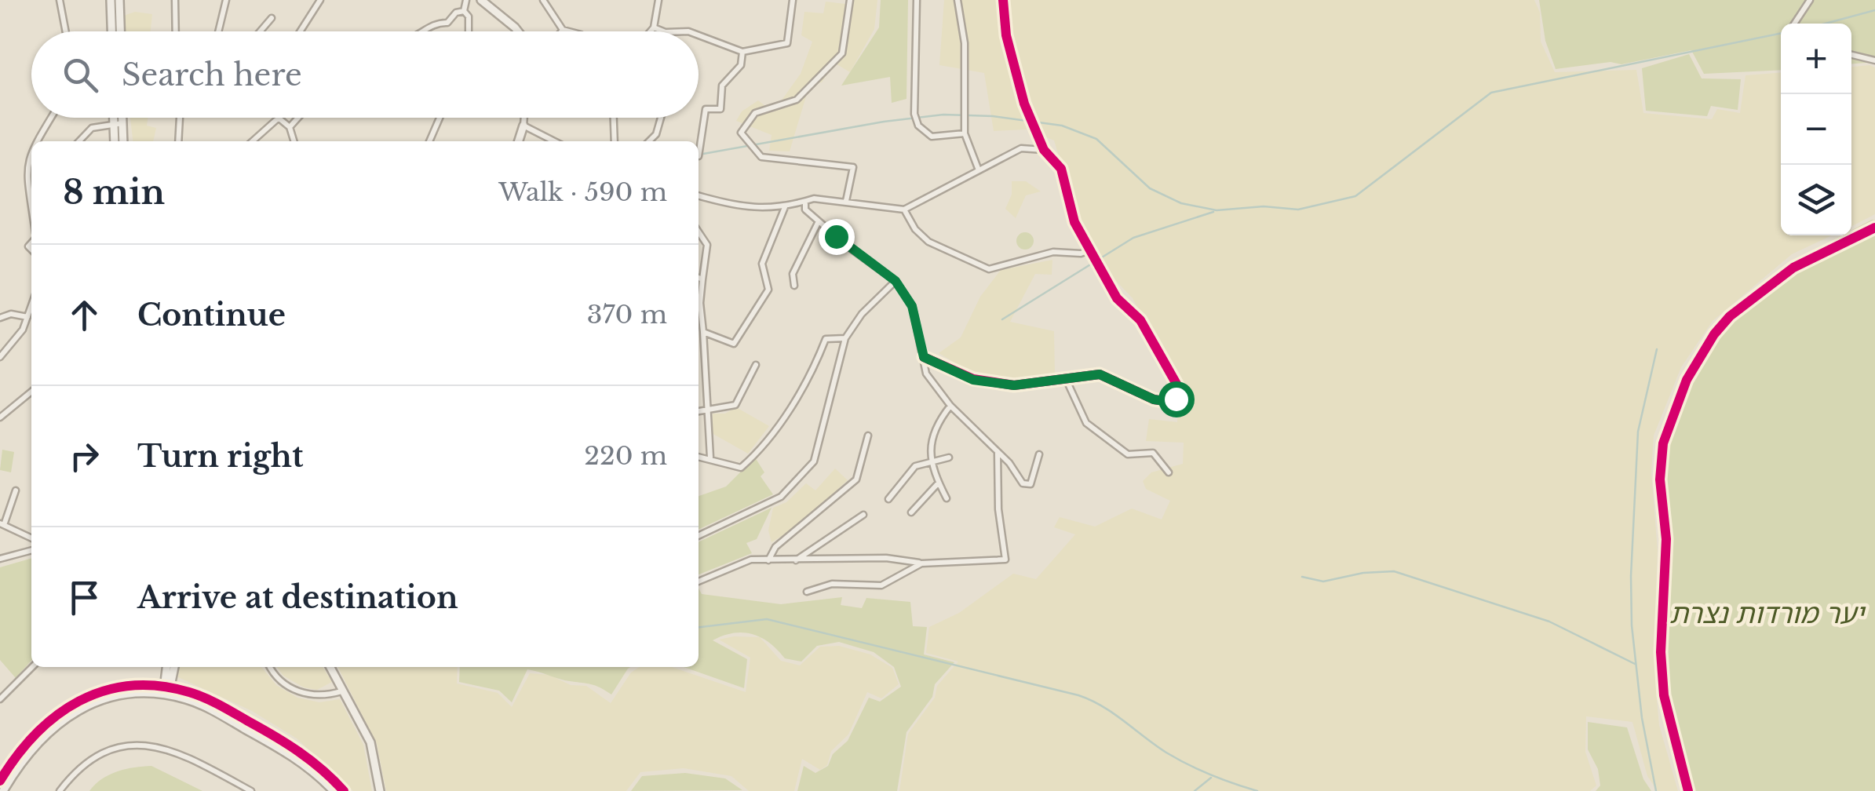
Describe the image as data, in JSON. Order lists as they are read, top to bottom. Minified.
{"parks":["יער מורדות נצרת"],"page":{"map_buttons":["+","−"],"search":"Search here","heading":["8 min","Walk · 590 m"],"list":[["Continue","370 m"],["Turn right","220 m"],"Arrive at destination"]}}
